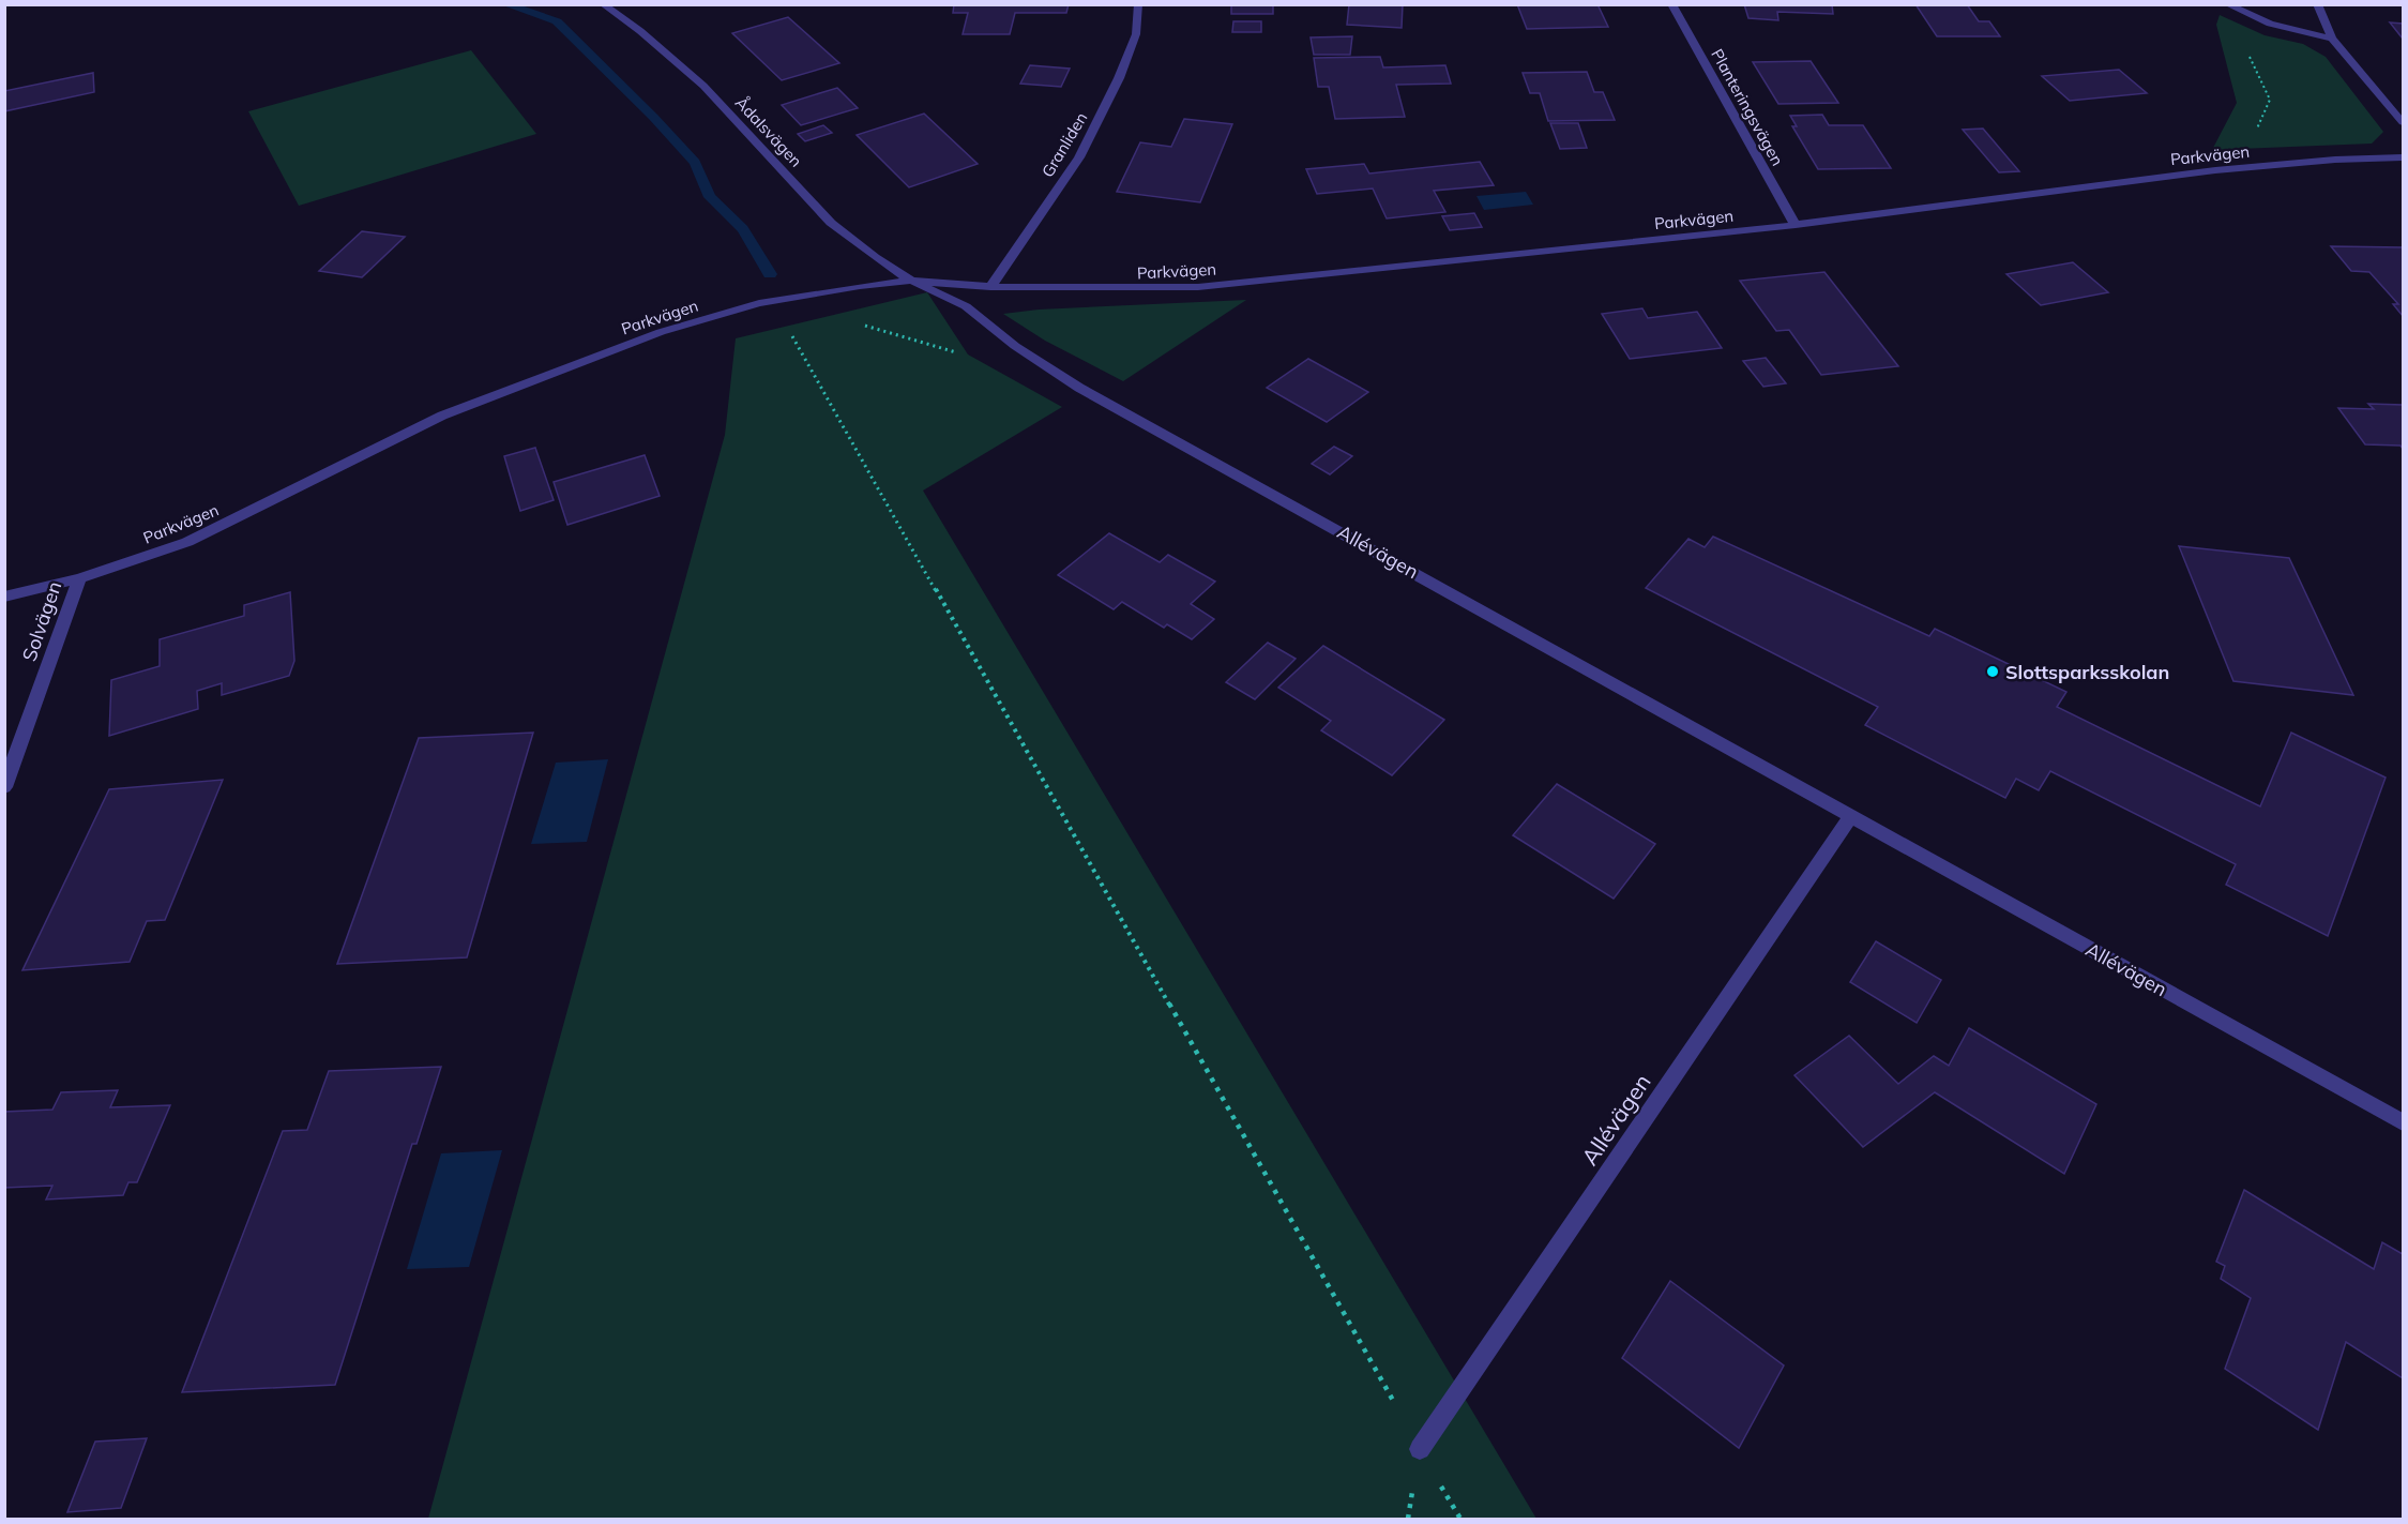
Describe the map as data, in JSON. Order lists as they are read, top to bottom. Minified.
{"streets":{"street":["Planteringsvägen","Ådalsvägen","Granliden","Parkvägen","Allévägen","Solvägen"]},"crossings":[["Planteringsvägen","Parkvägen"],["Ådalsvägen","Parkvägen"],["Ådalsvägen","Allévägen"],["Granliden","Parkvägen"],["Parkvägen","Allévägen"],["Parkvägen","Solvägen"]],"places":["Slottsparksskolan"]}
